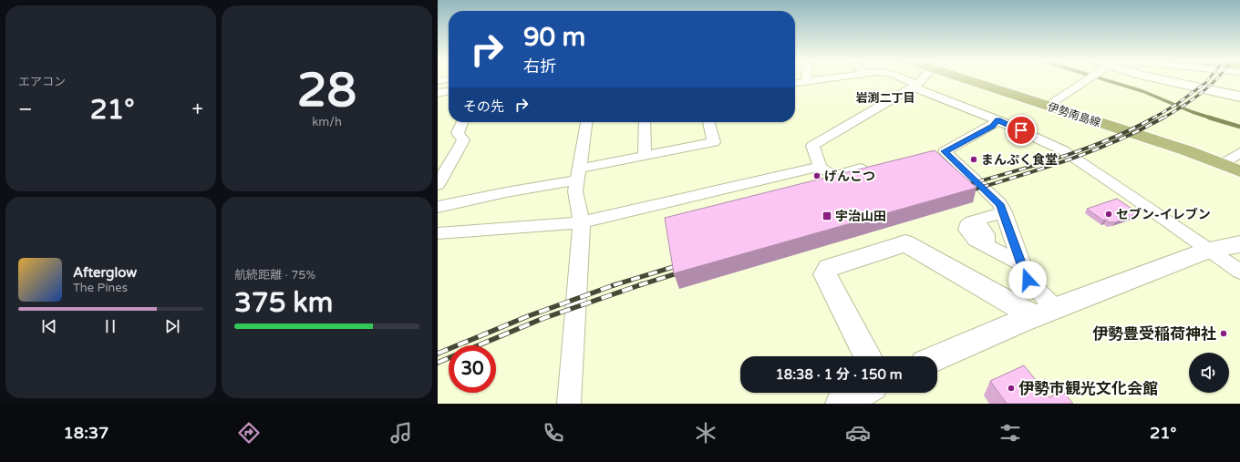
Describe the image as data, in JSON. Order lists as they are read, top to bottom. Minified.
{"streets":{"main road":["伊勢南島線"]},"districts":["岩渕二丁目"],"places":{"other":["まんぷく食堂","げんこつ","セブン-イレブン","伊勢豊受稲荷神社","伊勢市観光文化会館"],"transit":["宇治山田"]},"page":{"tile":["エアコン",["28","km/h"],["航続距離 · 75%","375 km"]],"turn":["90 m","右折"],"then":"その先","heat":["−","21°","+"],"song":["Afterglow","The Pines"],"limit":"30","trip":"18:38 · 1 分 · 150 m","tabs":["18:37","21°"]}}
